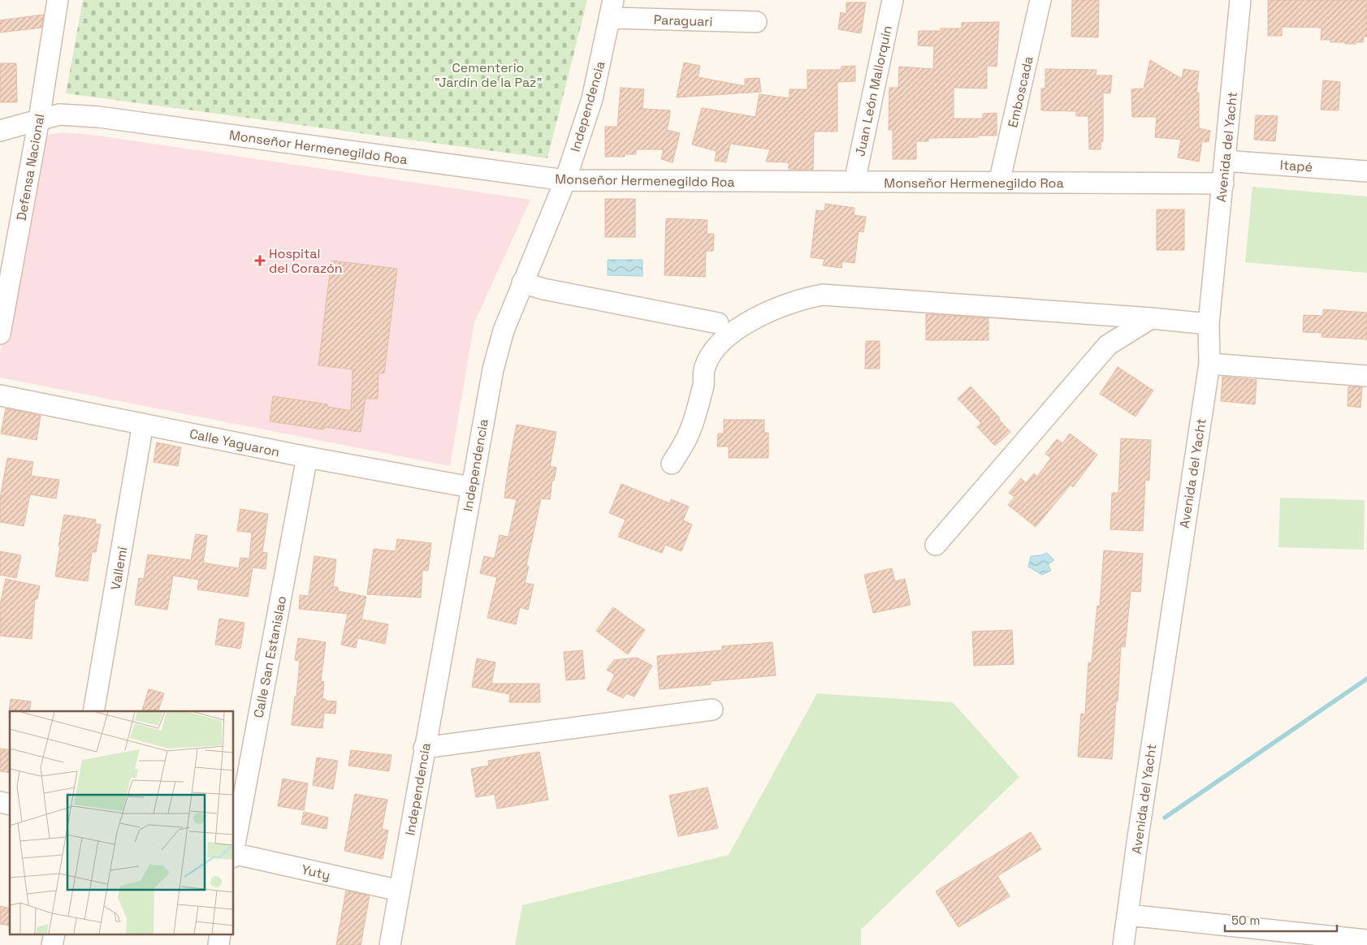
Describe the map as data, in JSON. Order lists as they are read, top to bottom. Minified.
{"streets":{"street":["Paraguari","Juan León Mallorquín","Emboscada","Independencia","Monseñor Hermenegildo Roa","Avenida del Yacht","Itapé","Defensa Nacional","Calle Yaguaron","Vallemí","Calle San Estanislao","Yuty"]},"crossings":[["Paraguari","Independencia"],["Juan León Mallorquín","Monseñor Hermenegildo Roa"],["Emboscada","Monseñor Hermenegildo Roa"],["Independencia","Monseñor Hermenegildo Roa"],["Independencia","Calle Yaguaron"],["Independencia","Yuty"],["Monseñor Hermenegildo Roa","Avenida del Yacht"],["Monseñor Hermenegildo Roa","Defensa Nacional"],["Avenida del Yacht","Itapé"],["Calle Yaguaron","Vallemí"],["Calle Yaguaron","Calle San Estanislao"]],"parks":["Cementerio \"Jardín de la Paz\""],"places":{"health":["Hospital del Corazón"]},"scale_bar":"50 m"}
